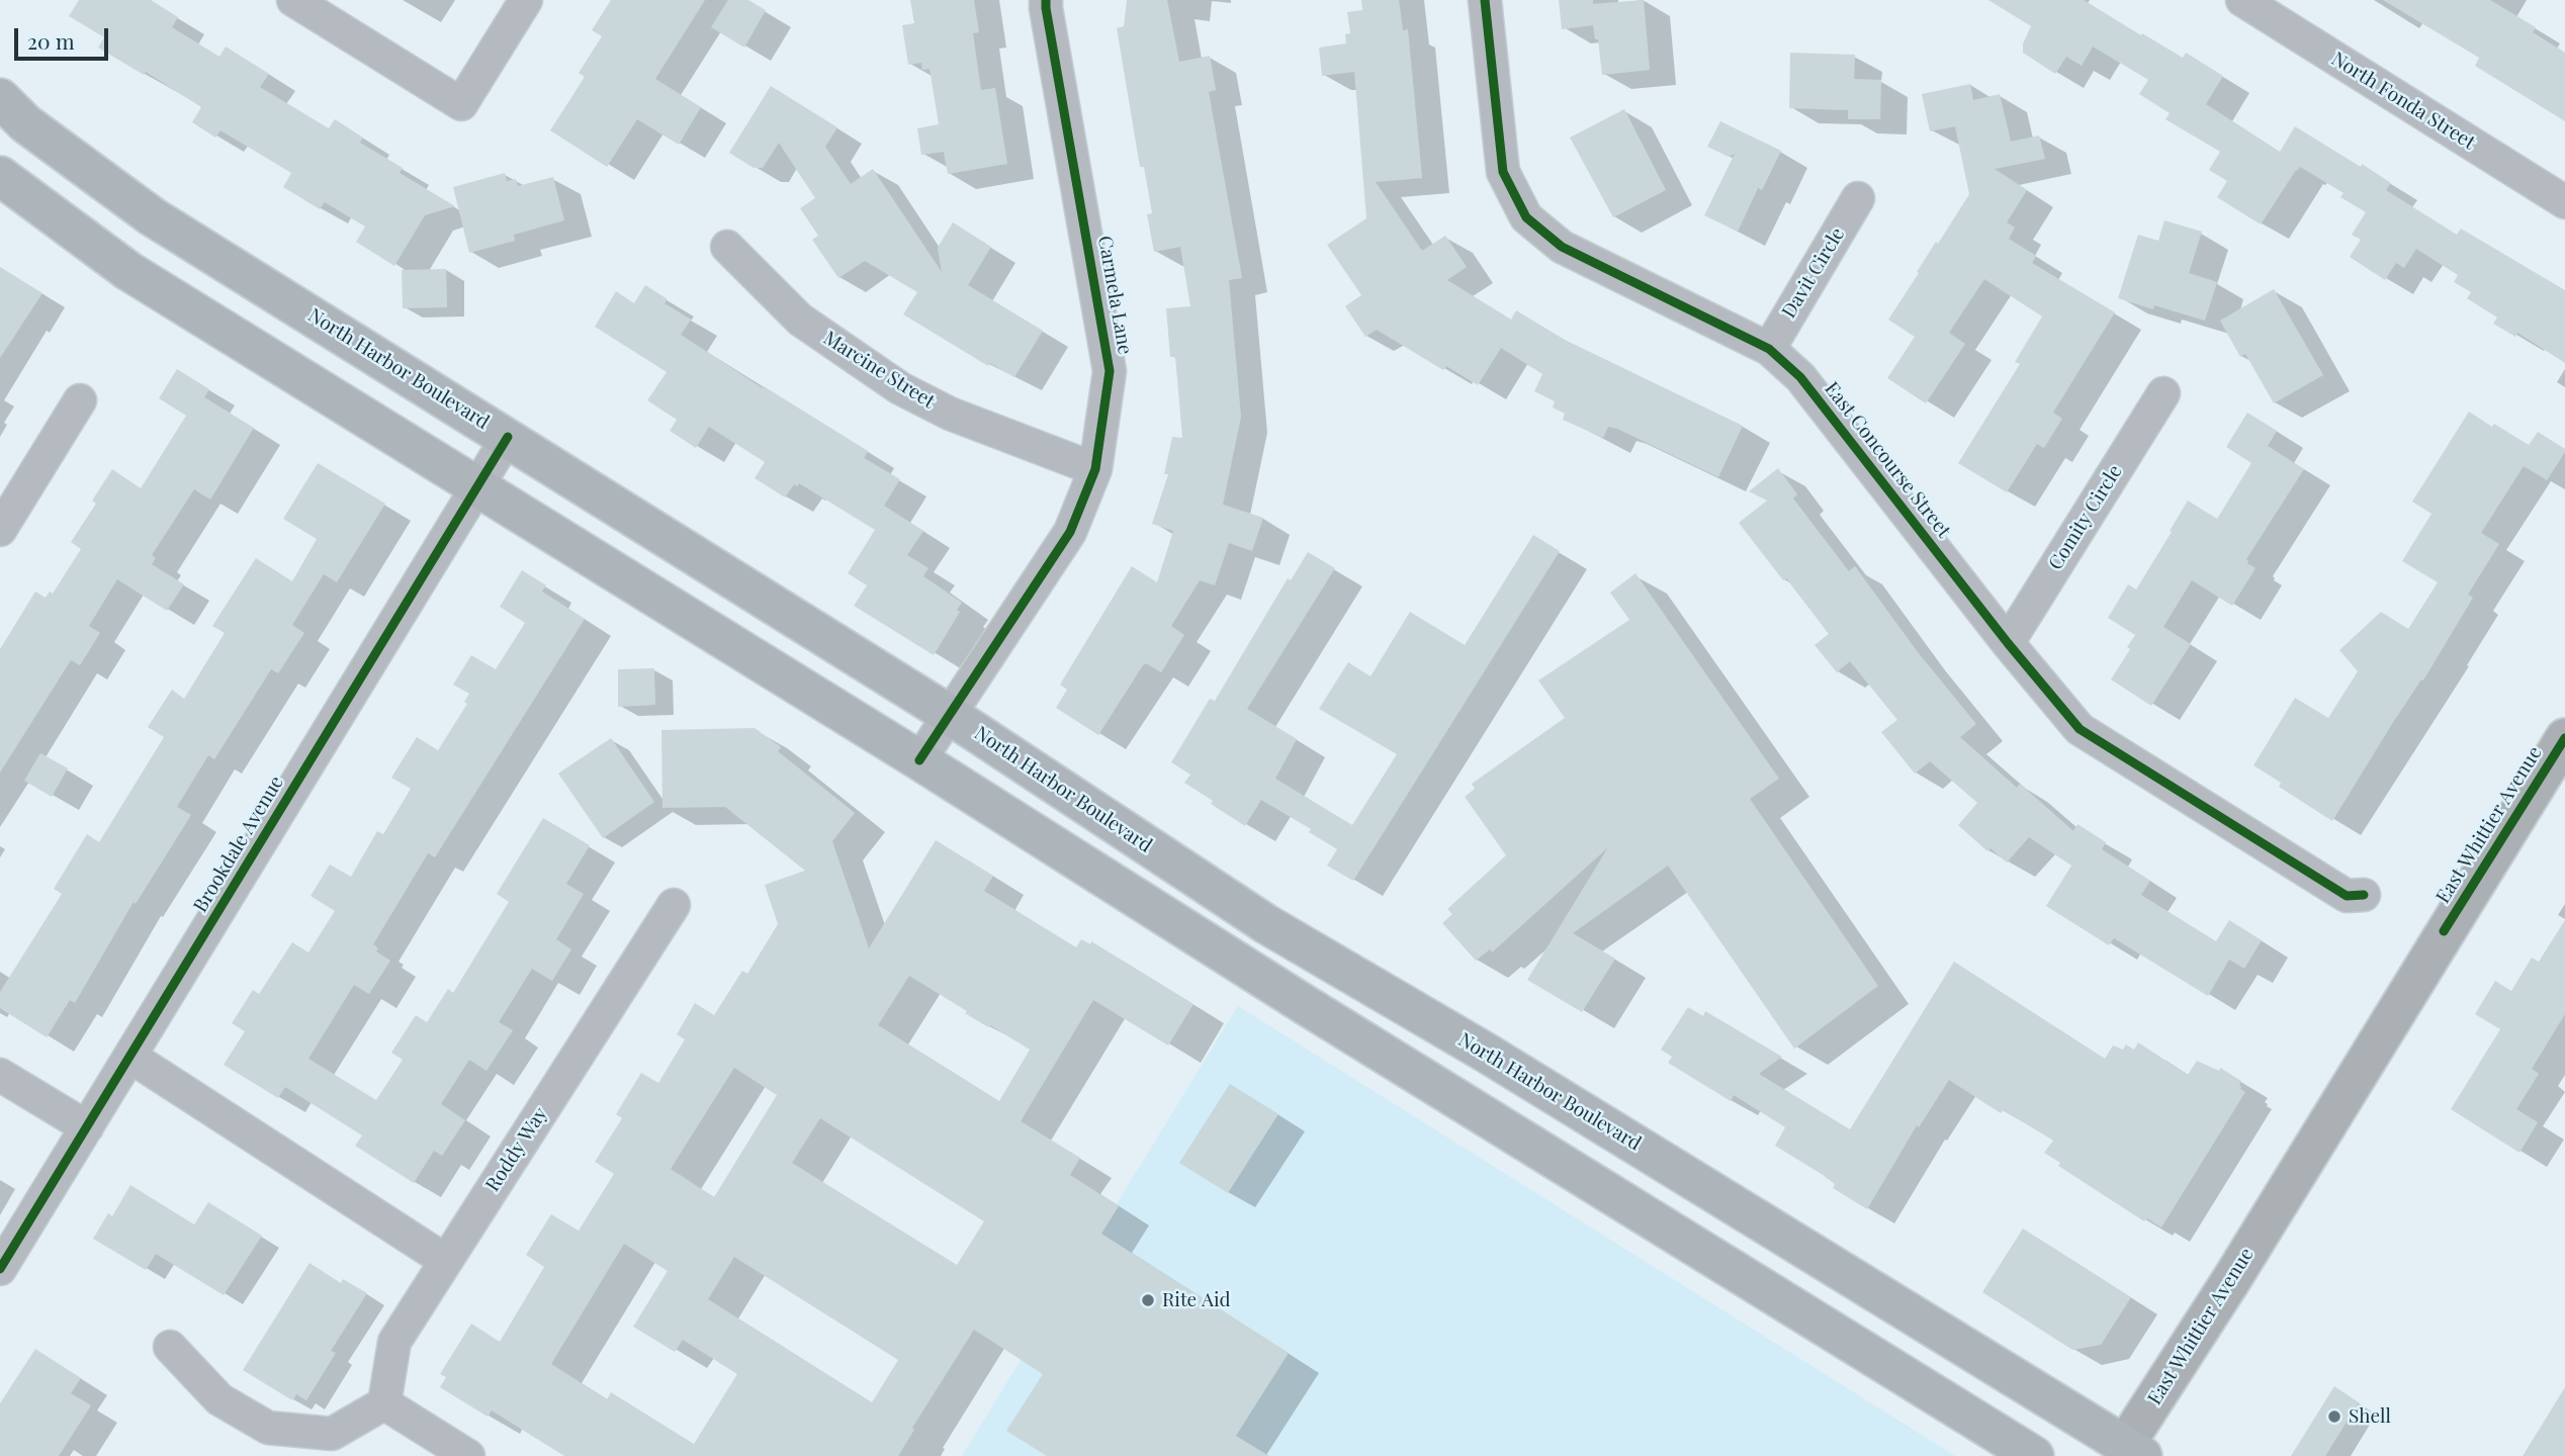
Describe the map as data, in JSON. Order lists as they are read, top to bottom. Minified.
{"streets":{"main road":["North Harbor Boulevard"],"street":["North Fonda Street","Davit Circle","Carmela Lane","Marcine Street","East Concourse Street","Comity Circle","East Whittier Avenue","Brookdale Avenue","Roddy Way"]},"crossings":[["Davit Circle","East Concourse Street"],["Carmela Lane","North Harbor Boulevard"],["Carmela Lane","Marcine Street"],["North Harbor Boulevard","East Whittier Avenue"],["North Harbor Boulevard","Brookdale Avenue"],["East Concourse Street","Comity Circle"]],"places":["Rite Aid","Shell"],"scale_bar":"20 m"}
